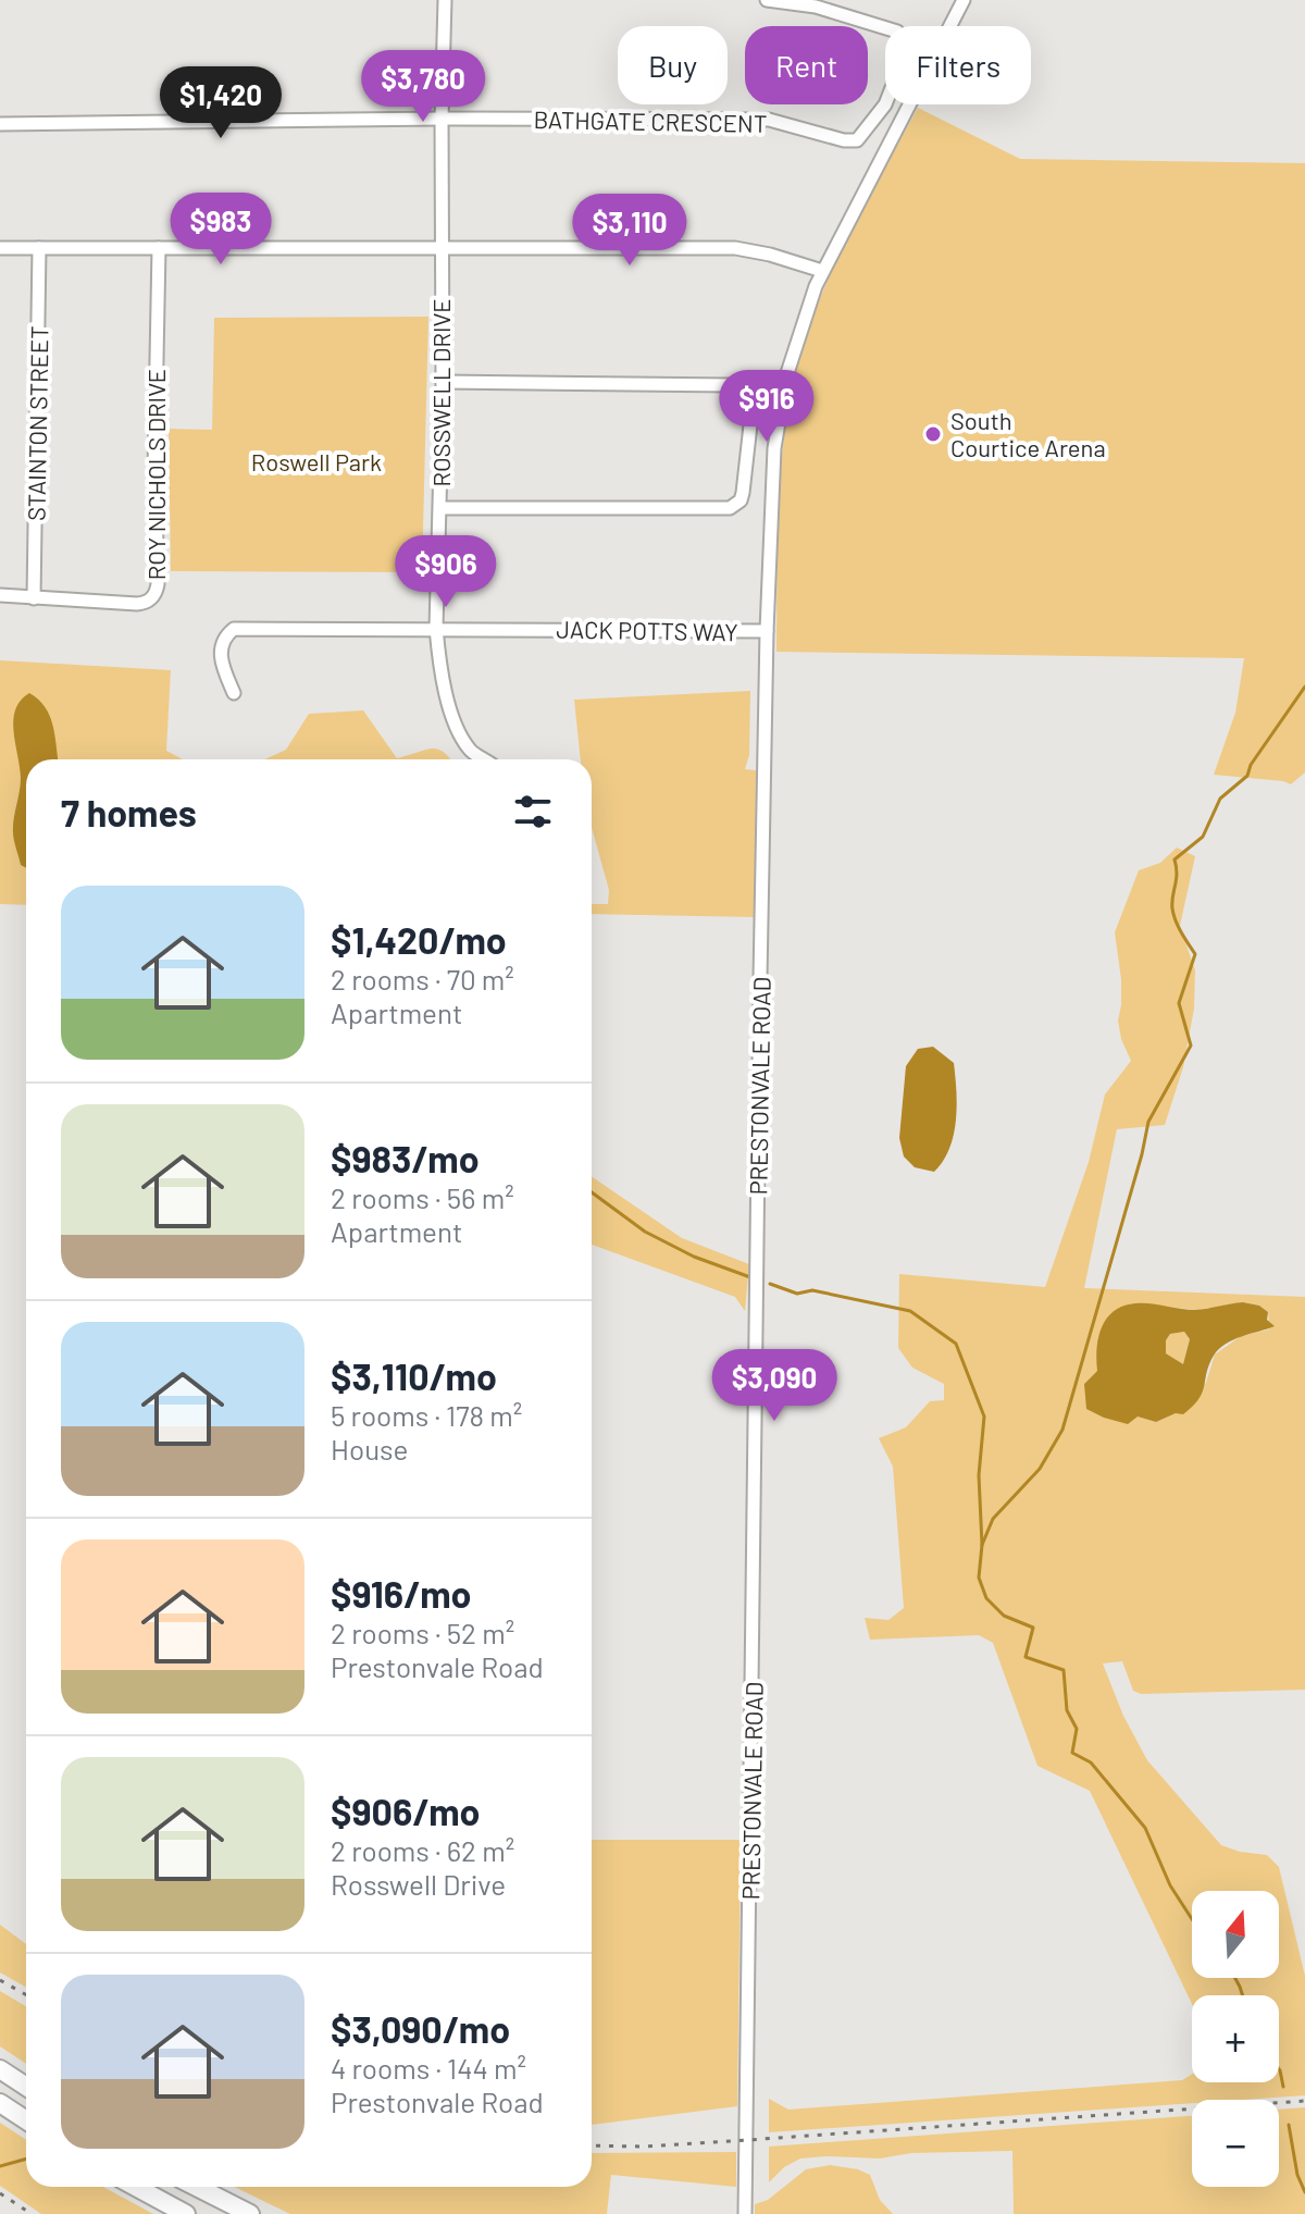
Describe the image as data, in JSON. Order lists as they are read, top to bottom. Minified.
{"streets":{"street":["BATHGATE CRESCENT","ROSSWELL DRIVE","STAINTON STREET","ROY NICHOLS DRIVE","JACK POTTS WAY","PRESTONVALE ROAD"]},"crossings":[["BATHGATE CRESCENT","ROSSWELL DRIVE"],["ROSSWELL DRIVE","JACK POTTS WAY"],["STAINTON STREET","ROY NICHOLS DRIVE"],["JACK POTTS WAY","PRESTONVALE ROAD"]],"parks":["Roswell Park"],"places":["South Courtice Arena"],"north":"top","page":{"chip":["Buy","Rent","Filters"],"price":["$3,780","$1,420","$983","$3,110","$916","$906","$3,090"],"heading":"7 homes","list":[{"name":"$1,420/mo","note":"2 rooms · 70 m² · Apartment"},{"name":"$983/mo","note":"2 rooms · 56 m² · Apartment"},{"name":"$3,110/mo","note":"5 rooms · 178 m² · House"},{"name":"$916/mo","note":"2 rooms · 52 m² · Prestonvale Road"},{"name":"$906/mo","note":"2 rooms · 62 m² · Rosswell Drive"},{"name":"$3,090/mo","note":"4 rooms · 144 m² · Prestonvale Road"}],"map_buttons":["+","−"]}}
